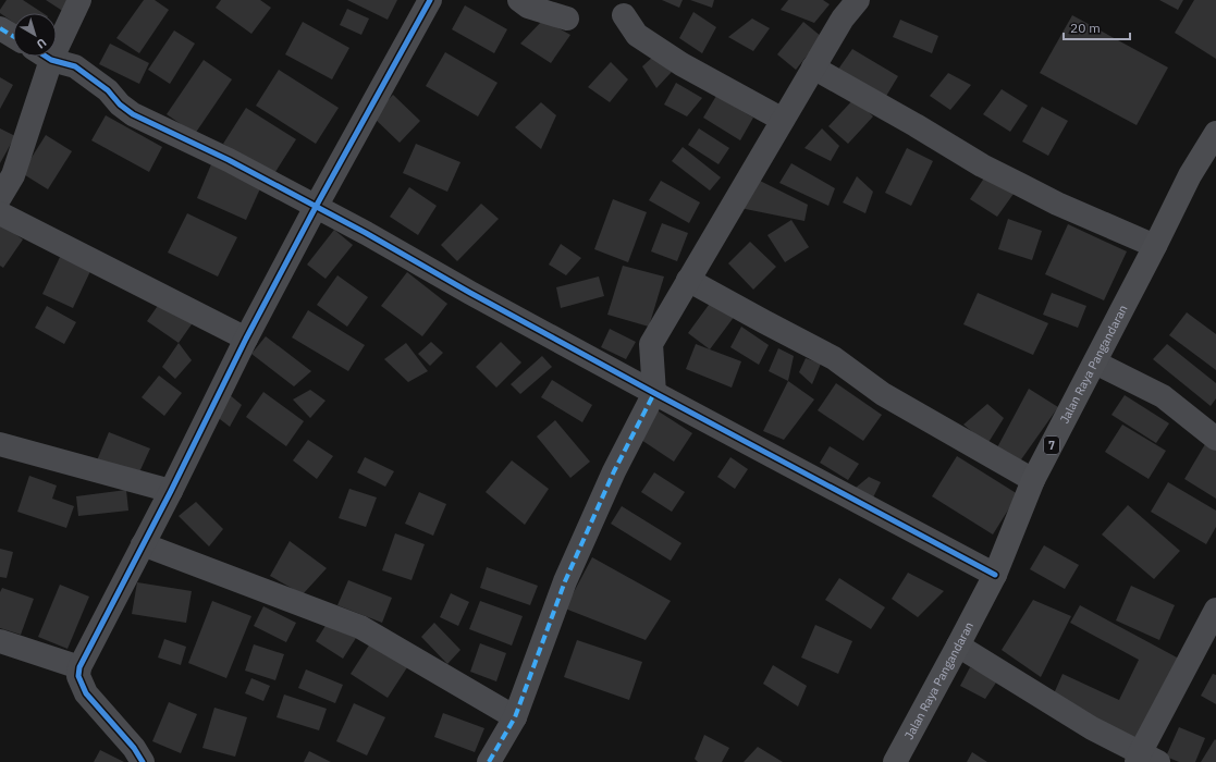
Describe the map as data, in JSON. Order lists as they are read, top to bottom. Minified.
{"streets":{"highway":["Jalan Raya Pangandaran","7"]},"scale_bar":"20 m","north":"bottom right"}
